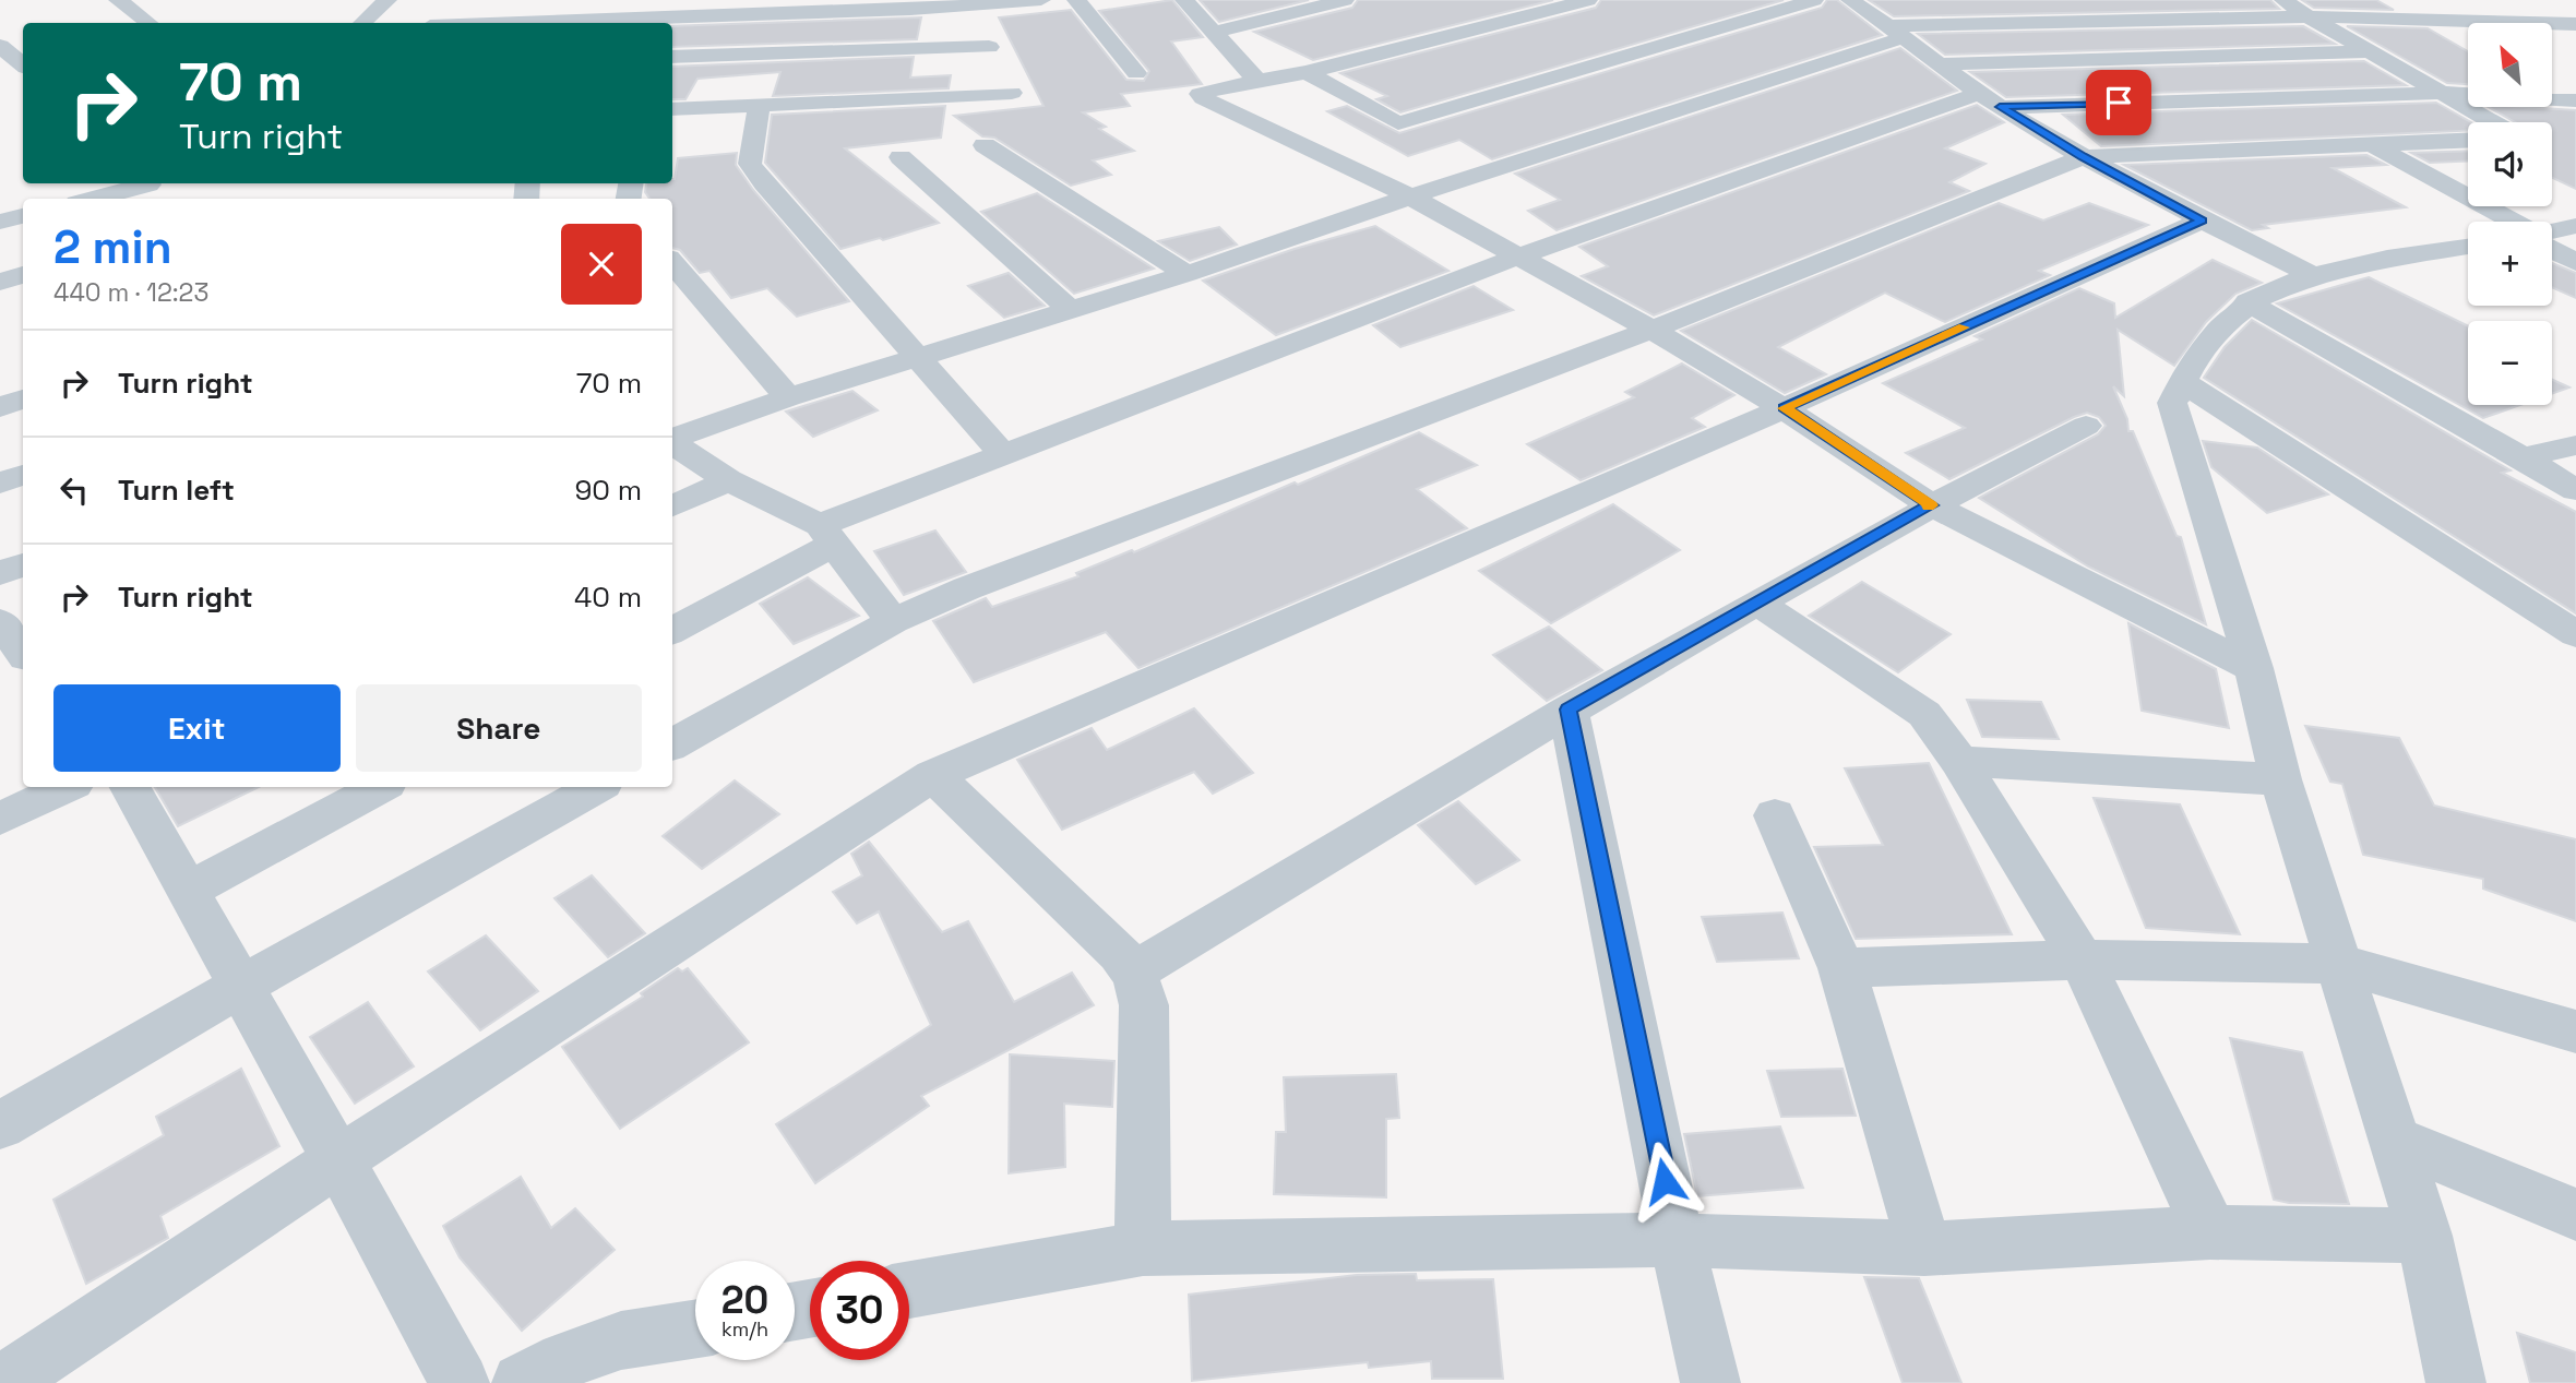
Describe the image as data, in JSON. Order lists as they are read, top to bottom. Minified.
{"north":"top left","page":{"map_buttons":["+","−"],"turn":["70 m","Turn right"],"heading":["2 min","440 m · 12:23"],"list":[{"name":"Turn right","value":"70 m"},{"name":"Turn left","value":"90 m"},{"name":"Turn right","value":"40 m"}],"buttons":["Exit","Share"],"speed":"20 km/h","limit":"30"}}
